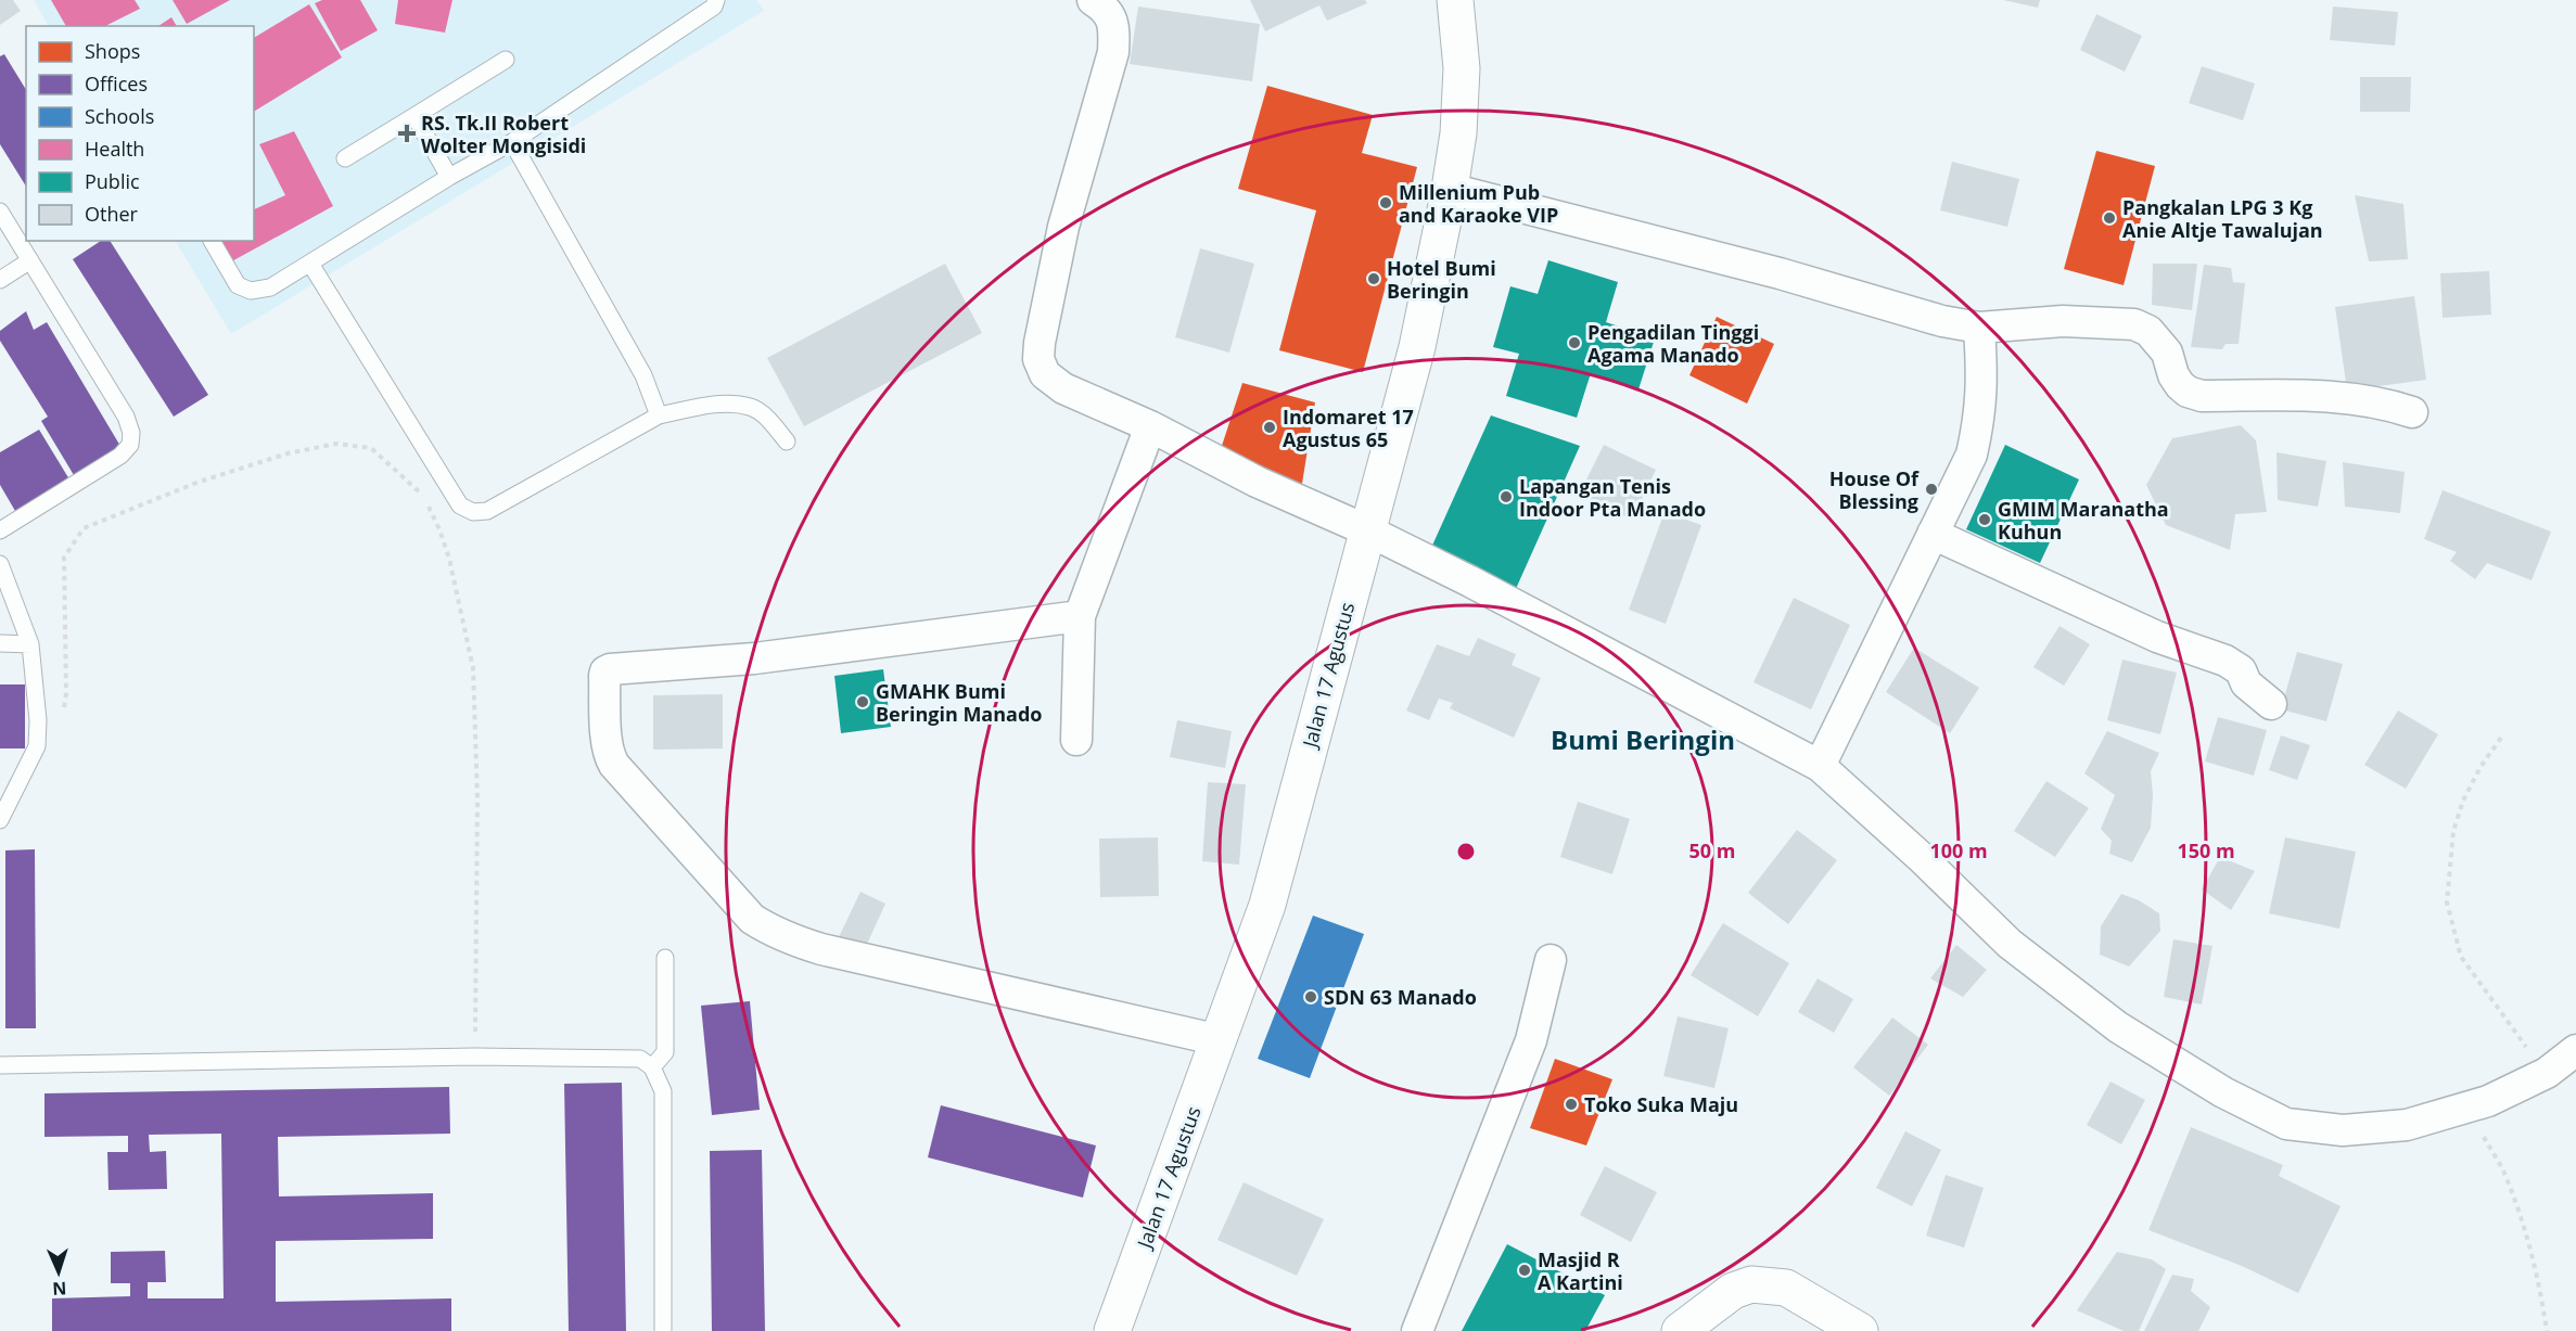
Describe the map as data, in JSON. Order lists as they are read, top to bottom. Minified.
{"streets":{"street":["Jalan 17 Agustus"]},"districts":["Bumi Beringin"],"places":{"health":["RS. Tk.II Robert Wolter Mongisidi"],"other":["Millenium Pub and Karaoke VIP","Pangkalan LPG 3 Kg Anie Altje Tawalujan","Hotel Bumi Beringin","Pengadilan Tinggi Agama Manado","Indomaret 17 Agustus 65","House Of Blessing","Lapangan Tenis Indoor Pta Manado","GMIM Maranatha Kuhun","GMAHK Bumi Beringin Manado","SDN 63 Manado","Toko Suka Maju","Masjid R A Kartini"]},"legend":["Shops","Offices","Schools","Health","Public","Other"],"north":"bottom","rings":["50 m","100 m","150 m"]}
